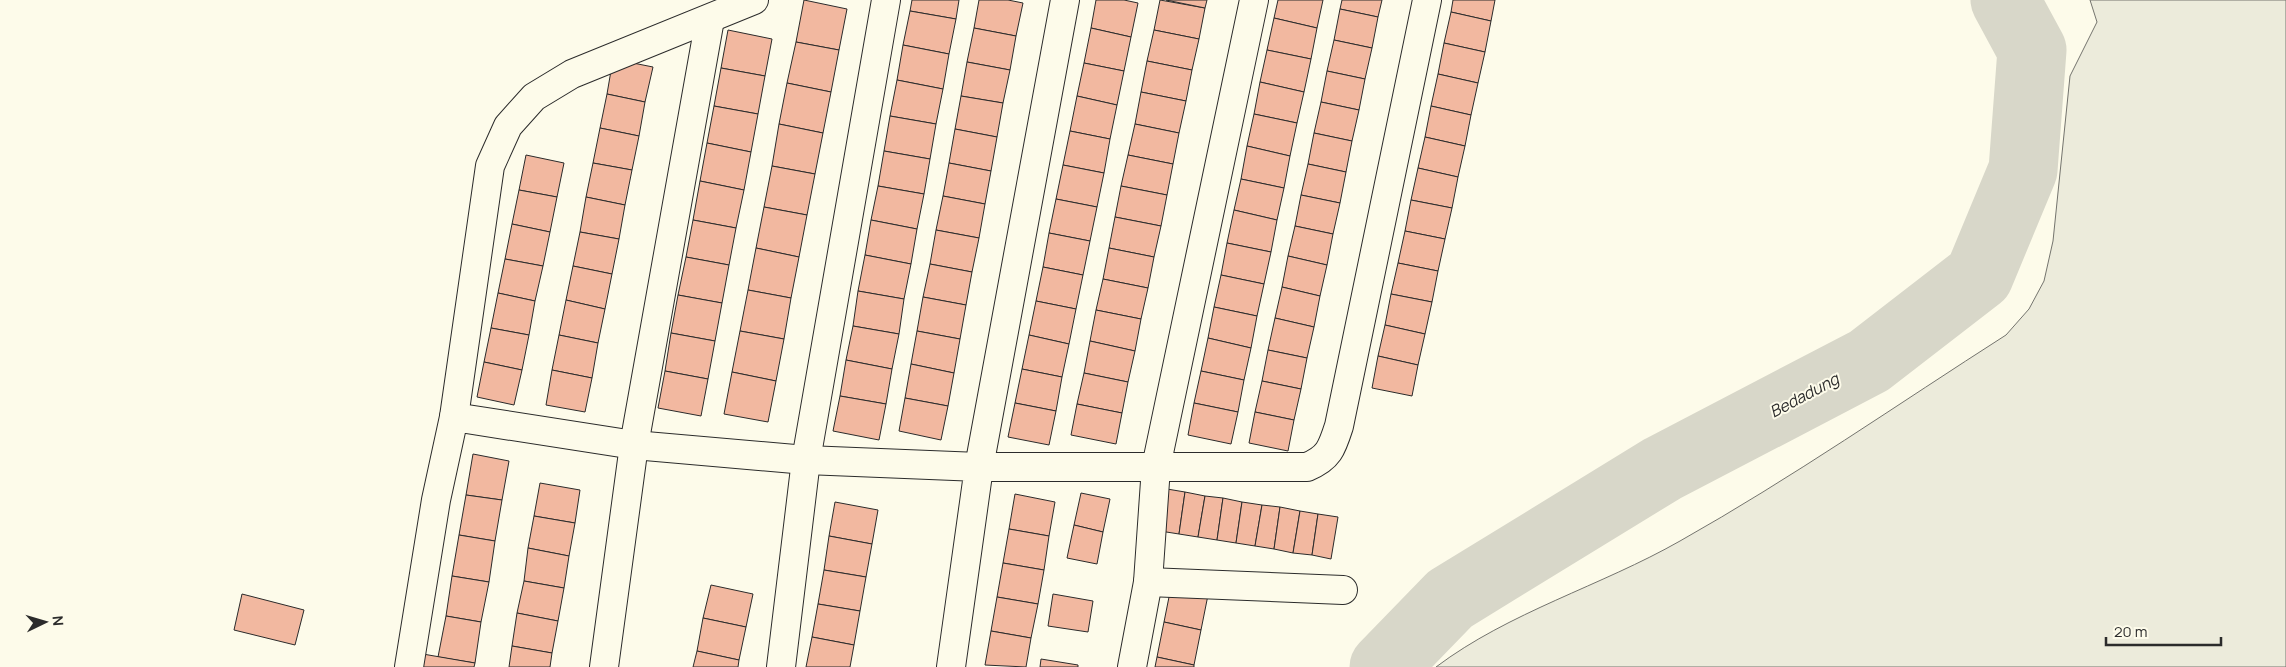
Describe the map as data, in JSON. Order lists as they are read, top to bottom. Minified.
{"water":["Bedadung"],"scale_bar":"20 m","north":"right"}
